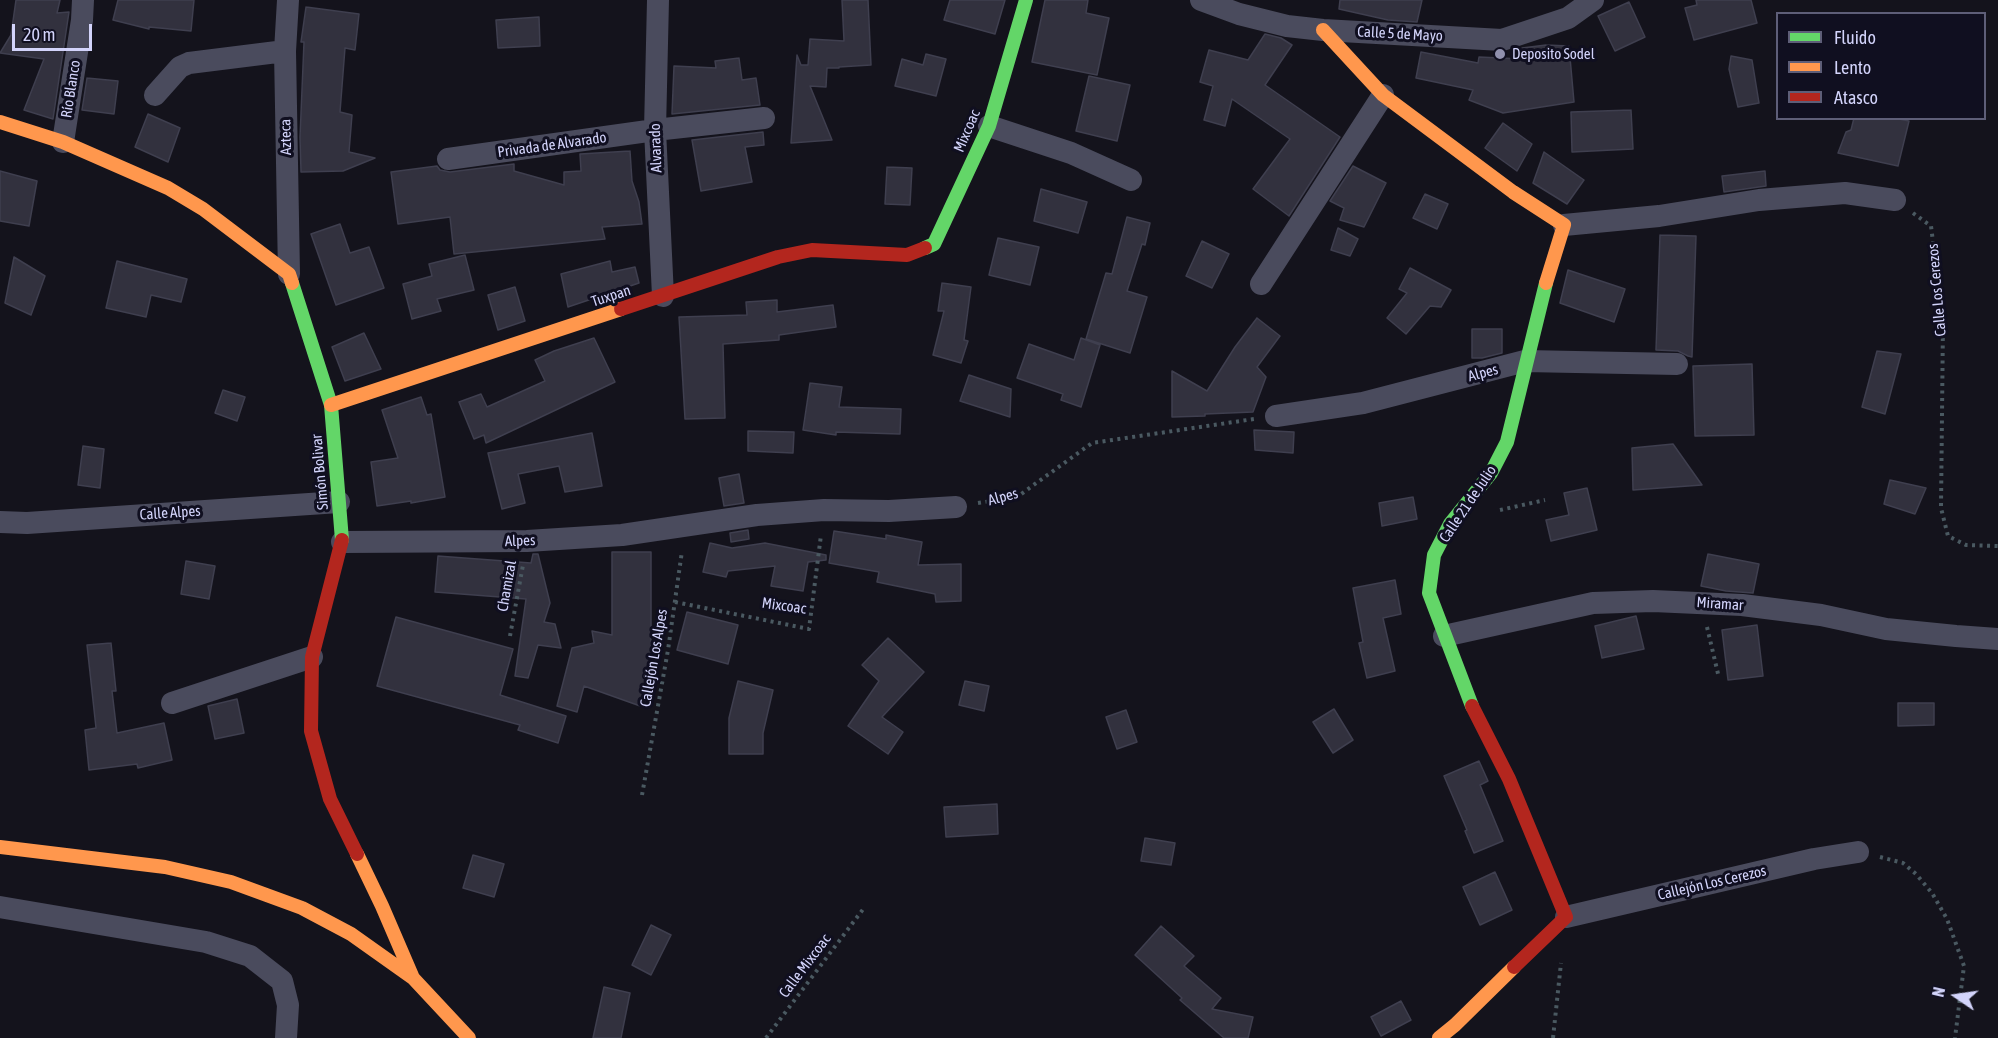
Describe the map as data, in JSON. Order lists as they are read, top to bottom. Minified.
{"streets":{"main road":["Mixcoac","Tuxpan","Simón Bolivar","Calle 21 de Julio"],"street":["Calle 5 de Mayo","Río Blanco","Azteca","Privada de Alvarado","Alvarado","Alpes","Calle Alpes","Miramar","Callejón Los Cerezos"],"path":["Calle Los Cerezos","Chamizal","Callejón Los Alpes","Calle Mixcoac"]},"crossings":[["Mixcoac","Tuxpan"],["Mixcoac","Alpes"],["Mixcoac","Callejón Los Alpes"],["Azteca","Simón Bolivar"],["Privada de Alvarado","Alvarado"],["Alvarado","Tuxpan"],["Tuxpan","Simón Bolivar"],["Alpes","Simón Bolivar"],["Alpes","Calle 21 de Julio"],["Alpes","Chamizal"],["Alpes","Callejón Los Alpes"],["Simón Bolivar","Calle Alpes"],["Calle 21 de Julio","Miramar"],["Calle 21 de Julio","Callejón Los Cerezos"]],"places":["Deposito Sodel"],"legend":["Fluido","Lento","Atasco"],"scale_bar":"20 m","north":"left"}
